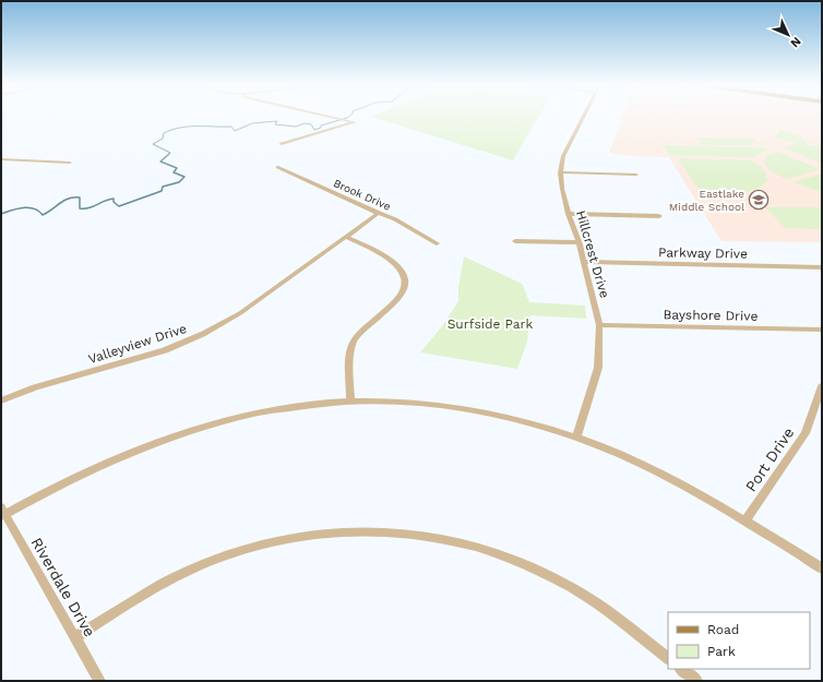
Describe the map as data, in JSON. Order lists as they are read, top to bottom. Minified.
{"streets":{"street":["Brook Drive","Parkway Drive","Hillcrest Drive","Bayshore Drive","Valleyview Drive","Port Drive","Riverdale Drive"]},"crossings":[["Brook Drive","Valleyview Drive"],["Parkway Drive","Hillcrest Drive"],["Hillcrest Drive","Bayshore Drive"]],"parks":["Surfside Park"],"places":{"school or university":["Eastlake Middle School"]},"legend":["Road","Park"],"north":"bottom right"}
